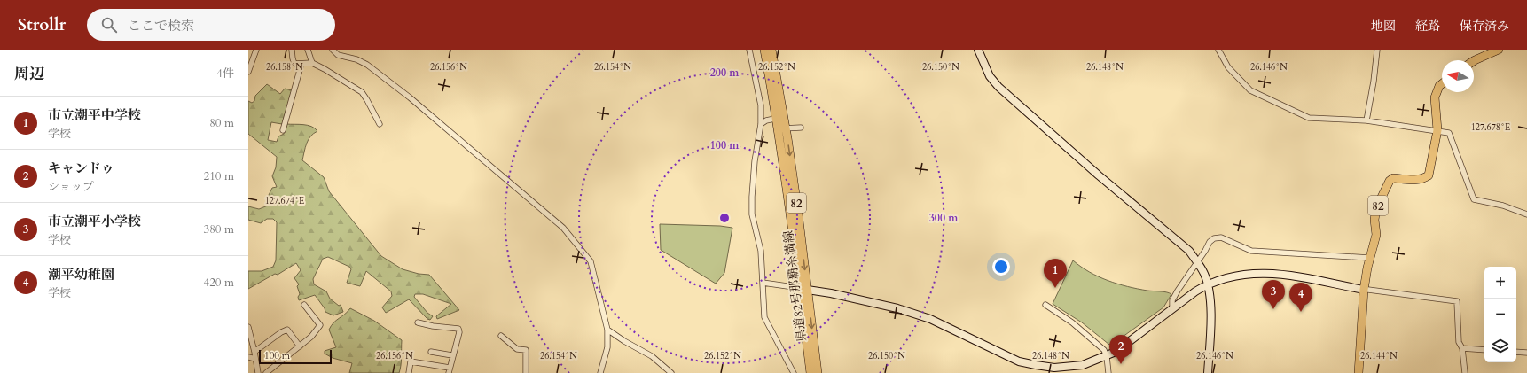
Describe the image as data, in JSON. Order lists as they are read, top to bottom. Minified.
{"streets":{"main road":["82","県道82号那覇糸満線"]},"scale_bar":"100 m","north":"left","page":{"header":"Strollr","search":"ここで検索","nav":["地図","経路","保存済み"],"heading":["周辺","4件"],"list":[{"mark":"1","name":"市立潮平中学校","note":"学校","value":"80 m"},{"mark":"2","name":"キャンドゥ","note":"ショップ","value":"210 m"},{"mark":"3","name":"市立潮平小学校","note":"学校","value":"380 m"},{"mark":"4","name":"潮平幼稚園","note":"学校","value":"420 m"}],"pins":["1","3","4","2"],"map_buttons":["+","−"],"scale":"100 m"},"coordinates":["26.156°N","26.154°N","26.152°N","26.150°N","26.148°N","26.146°N","26.158°N","127.678°E","127.674°E","26.144°N"],"rings":["200 m","100 m","300 m"]}
